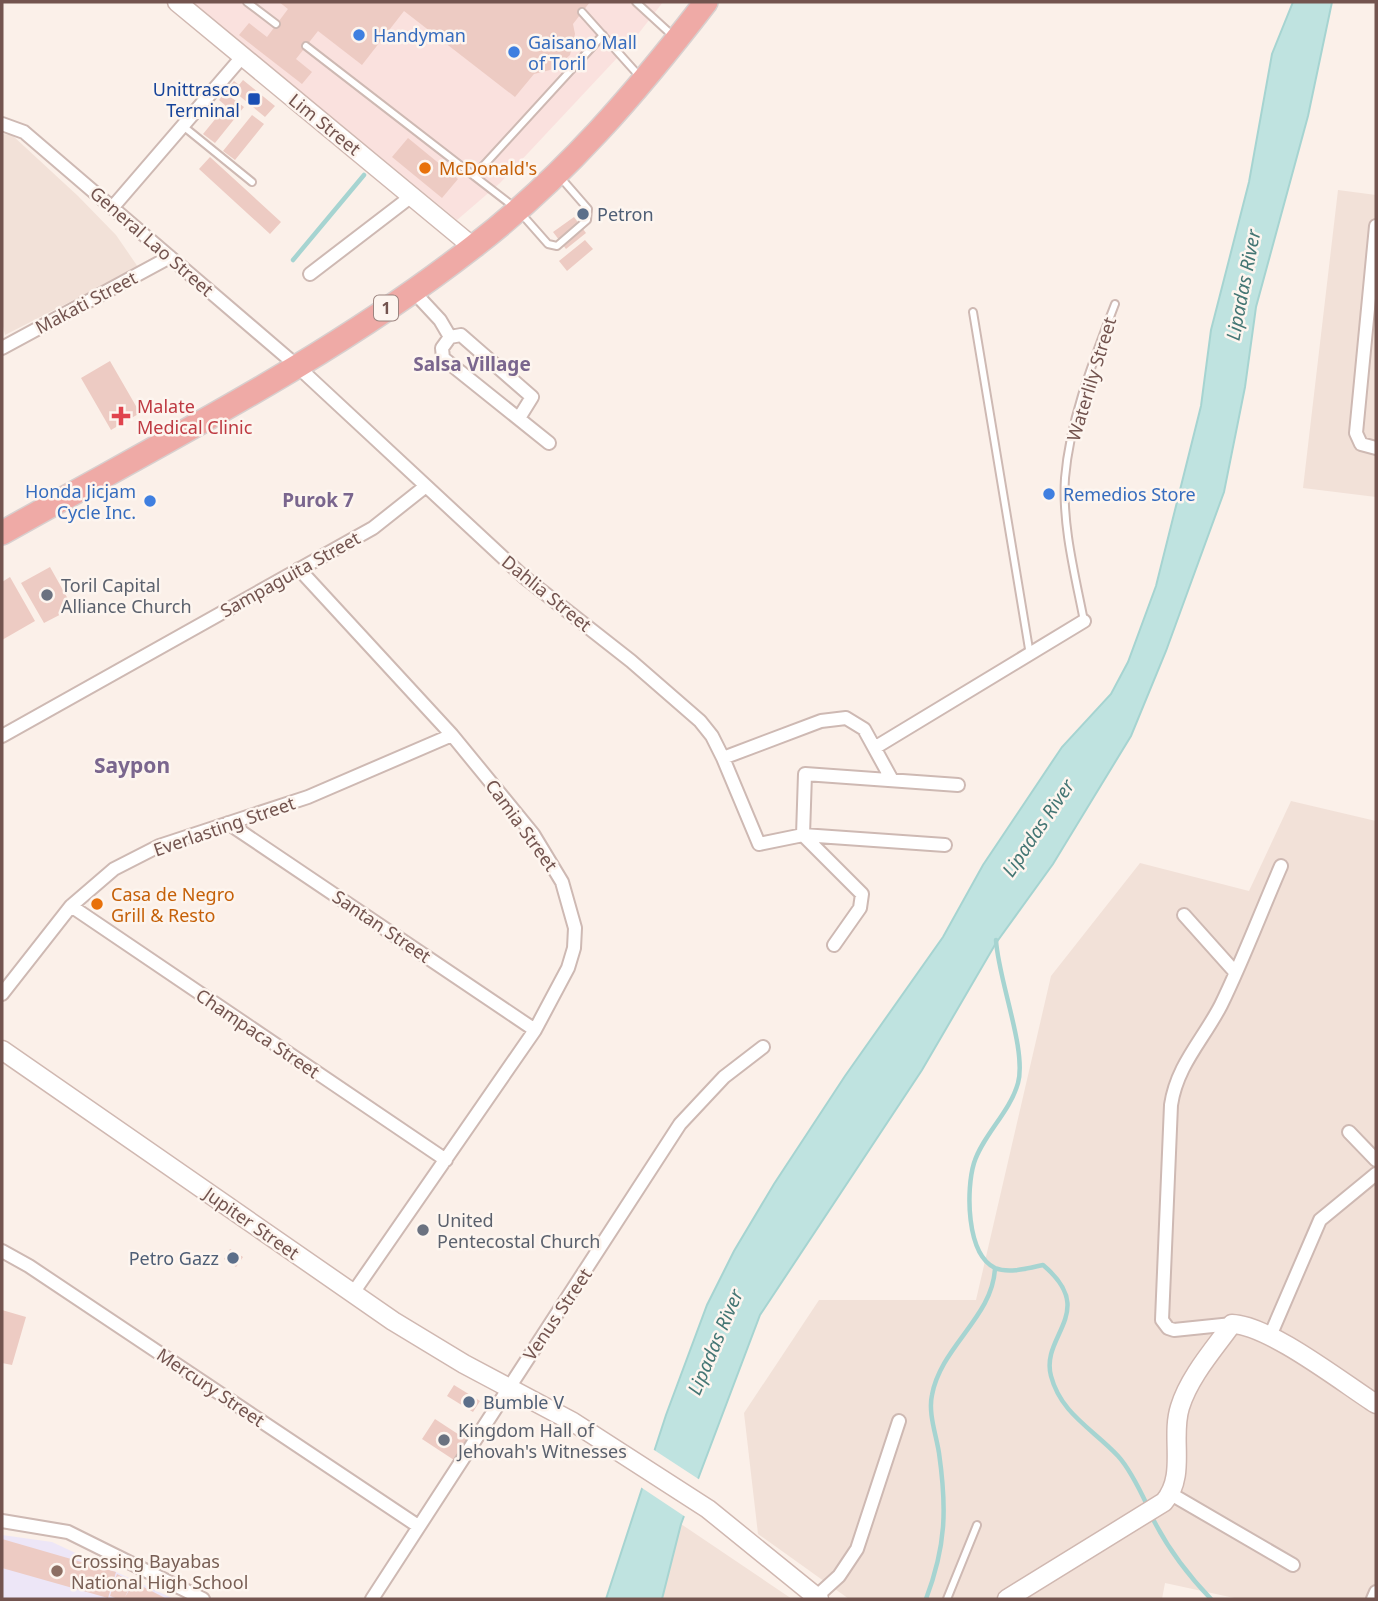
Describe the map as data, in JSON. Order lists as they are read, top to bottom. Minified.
{"streets":{"highway":["1"],"main road":["Lim Street","Jupiter Street"],"street":["General Lao Street","Makati Street","Sampaguita Street","Dahlia Street","Camia Street","Everlasting Street","Santan Street","Champaca Street","Venus Street","Mercury Street"],"lane":["Waterlily Street"]},"crossings":[["Lim Street","1"],["General Lao Street","Makati Street"],["General Lao Street","1"],["General Lao Street","Dahlia Street"],["1","Dahlia Street"],["Sampaguita Street","Dahlia Street"],["Sampaguita Street","Camia Street"],["Camia Street","Everlasting Street"],["Camia Street","Santan Street"],["Camia Street","Champaca Street"],["Camia Street","Jupiter Street"],["Everlasting Street","Santan Street"],["Everlasting Street","Champaca Street"],["Jupiter Street","Venus Street"],["Venus Street","Mercury Street"]],"districts":["Salsa Village","Purok 7","Saypon"],"water":["Lipadas River"],"places":{"other":["Handyman","Gaisano Mall of Toril","McDonald's","Petron","Remedios Store","Honda Jicjam Cycle Inc.","Toril Capital Alliance Church","Casa de Negro Grill & Resto","United Pentecostal Church","Petro Gazz","Bumble V","Kingdom Hall of Jehovah's Witnesses","Crossing Bayabas National High School"],"transit":["Unittrasco Terminal"],"health":["Malate Medical Clinic"]}}
